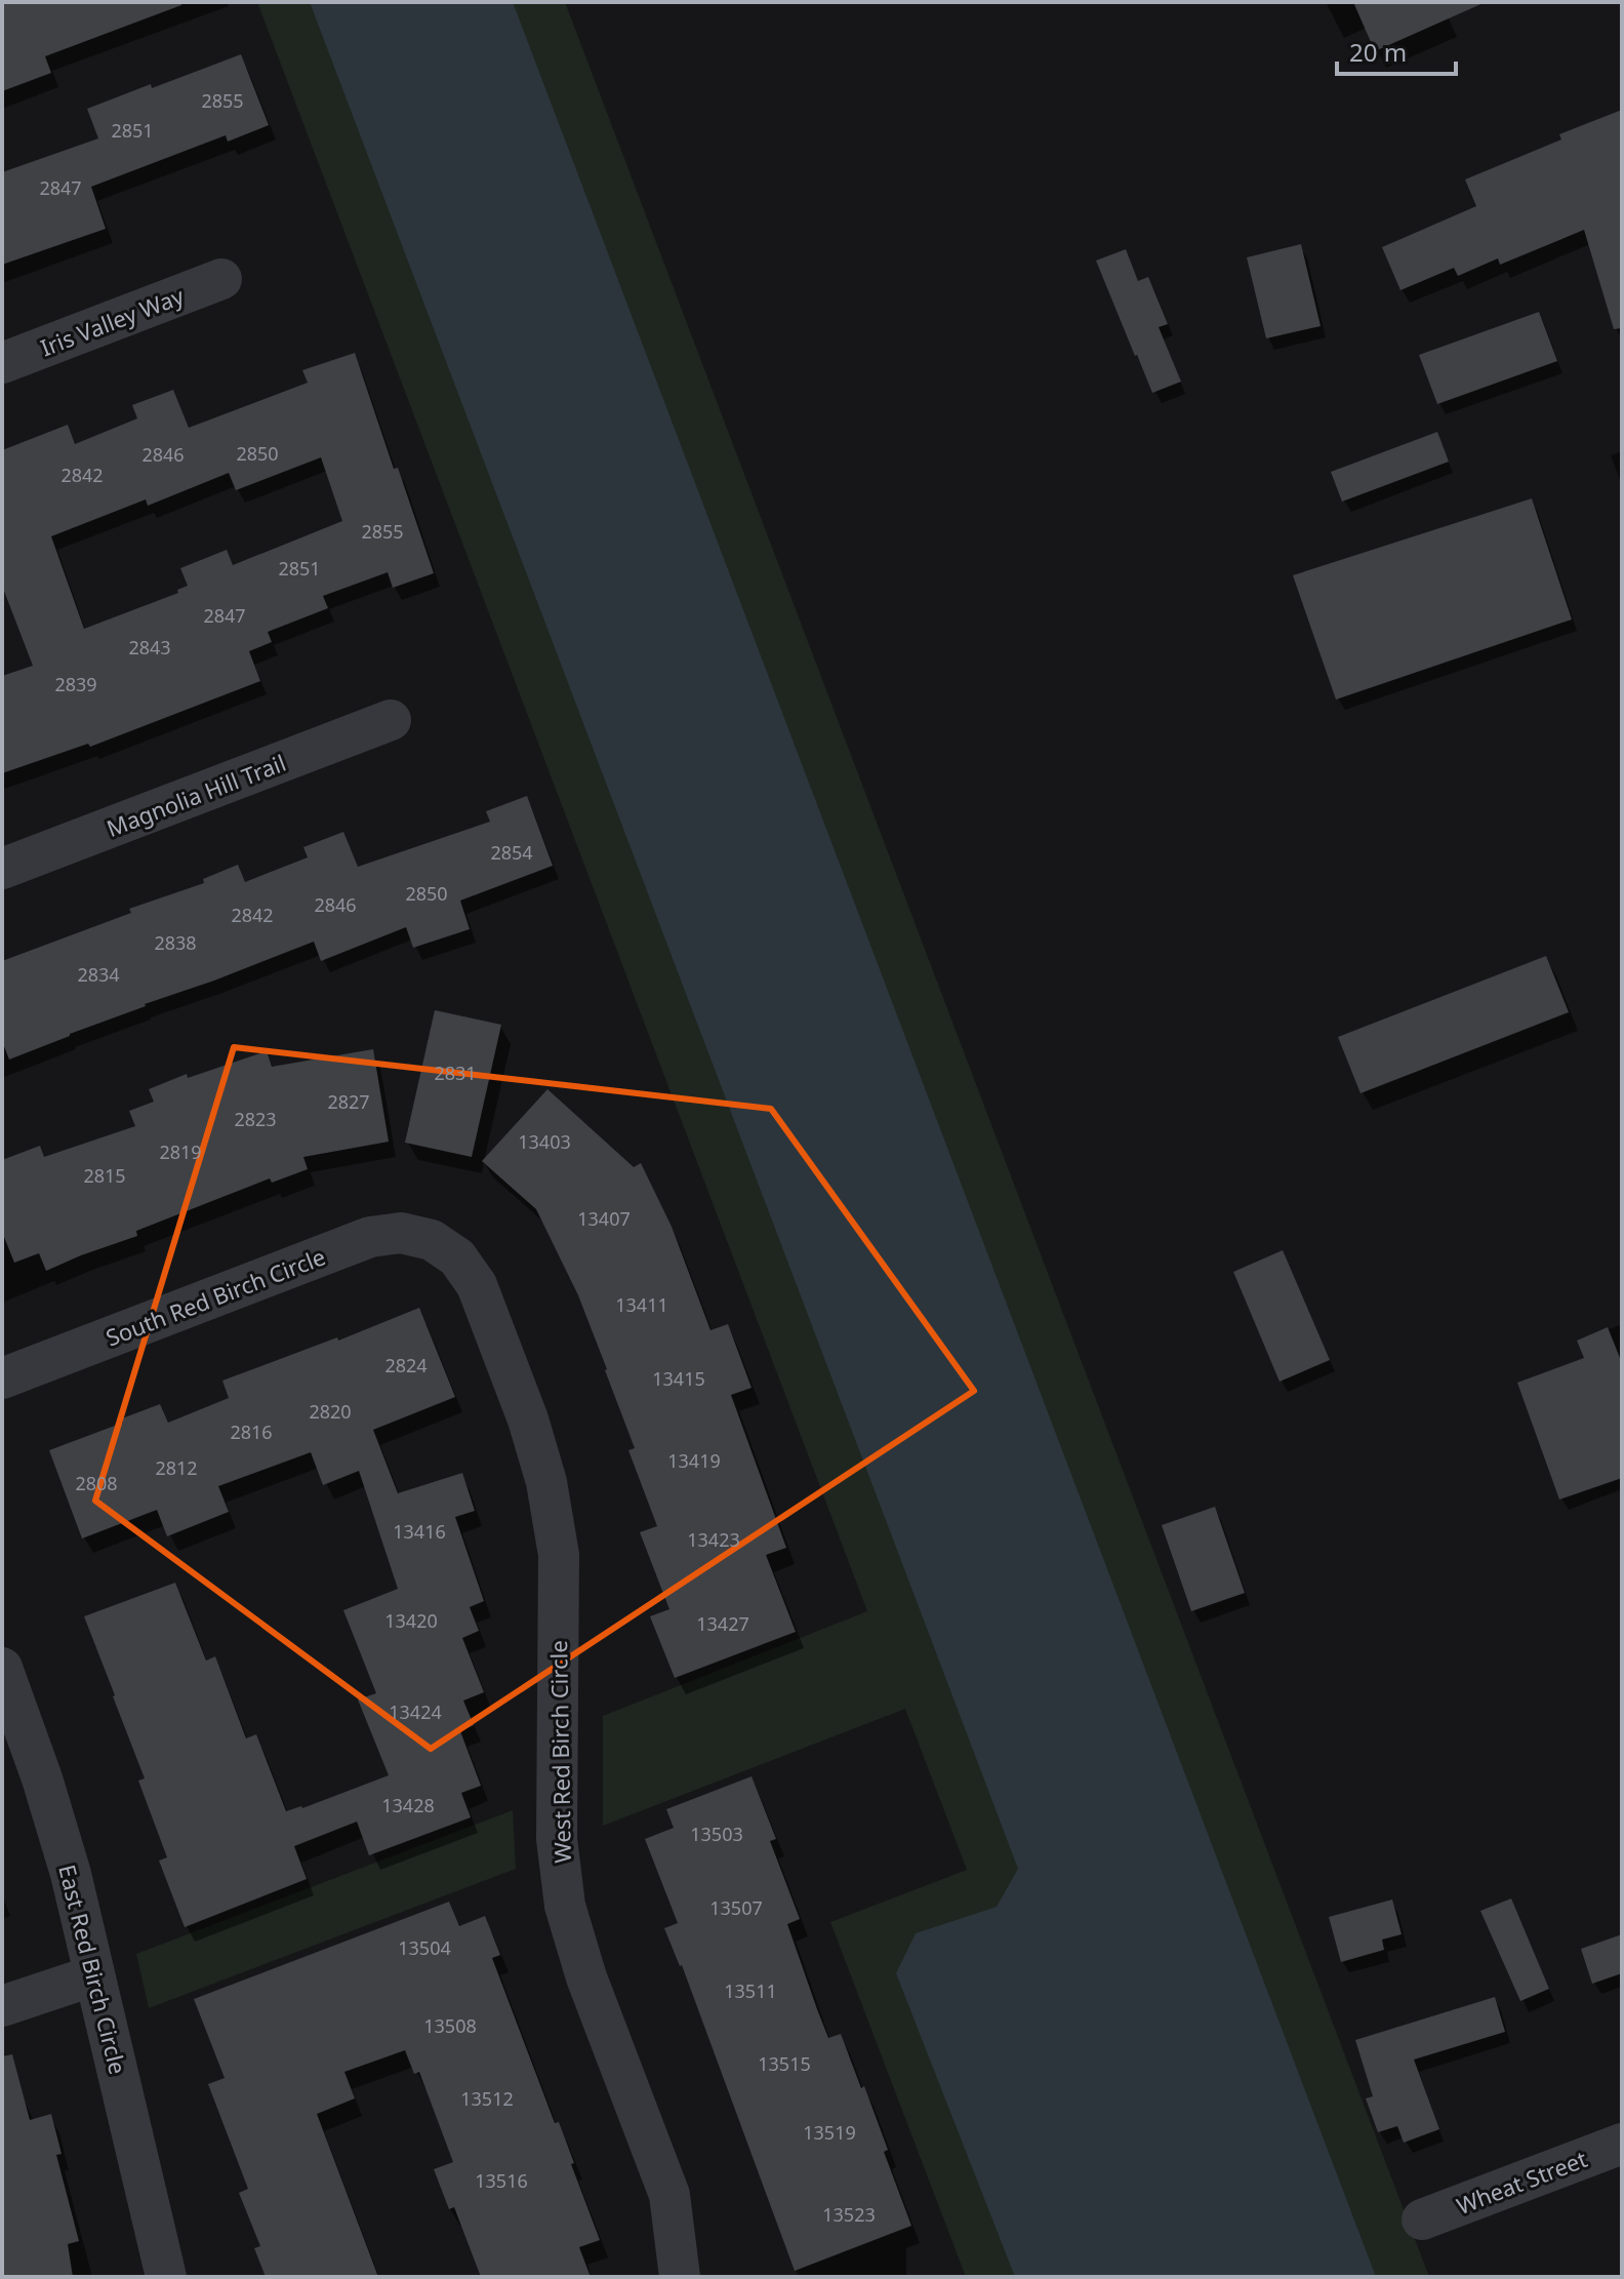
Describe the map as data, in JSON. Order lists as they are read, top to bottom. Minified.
{"streets":{"street":["Iris Valley Way","Magnolia Hill Trail","South Red Birch Circle","West Red Birch Circle","East Red Birch Circle","Wheat Street"]},"crossings":[["South Red Birch Circle","West Red Birch Circle"]],"house_numbers":["2855","2851","2847","2850","2846","2842","2855","2851","2847","2843","2839","2854","2850","2846","2842","2838","2834","2831","2827","2823","13403","2819","2815","13407","13411","2824","13415","2820","2816","13419","2812","2808","13416","13423","13420","13427","13424","13428","13503","13507","13504","13511","13508","13515","13512","13519","13516","13523"],"scale_bar":"20 m"}
